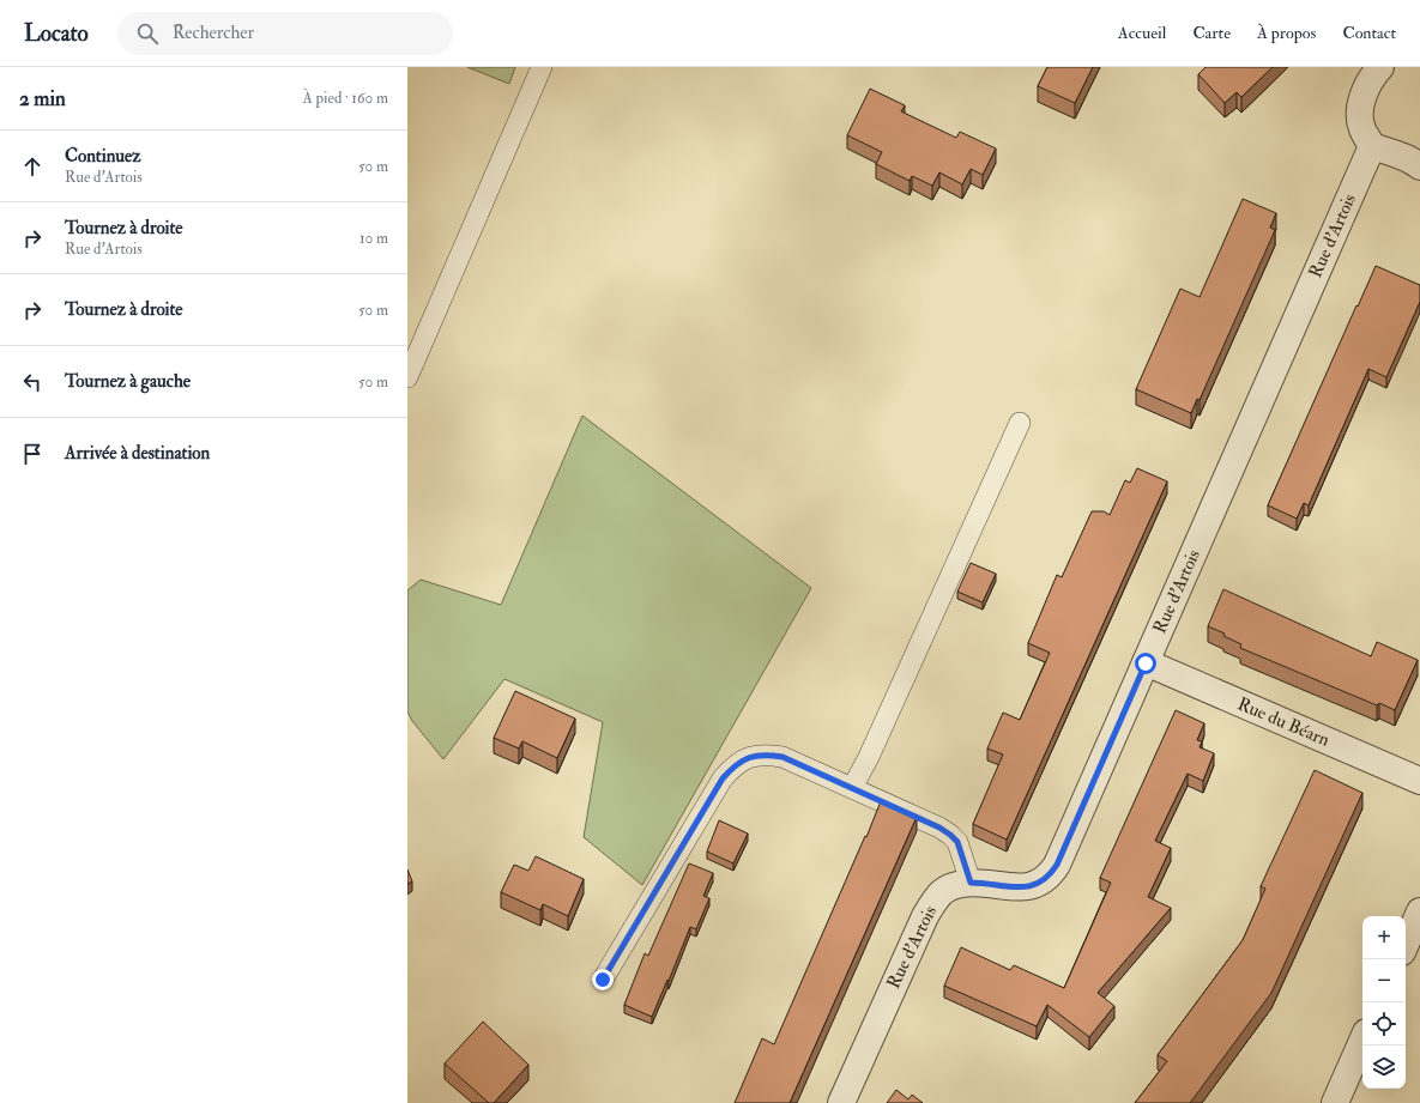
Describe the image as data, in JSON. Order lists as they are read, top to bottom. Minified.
{"streets":{"street":["Rue d'Artois","Rue du Béarn"]},"crossings":[["Rue d'Artois","Rue du Béarn"]],"page":{"header":"Locato","search":"Rechercher","nav":["Accueil","Carte","À propos","Contact"],"heading":["2 min","À pied · 160 m"],"list":[["Continuez","Rue d'Artois","50 m"],["Tournez à droite","Rue d'Artois","10 m"],["Tournez à droite","50 m"],["Tournez à gauche","50 m"],"Arrivée à destination"],"map_buttons":["+","−"]}}
